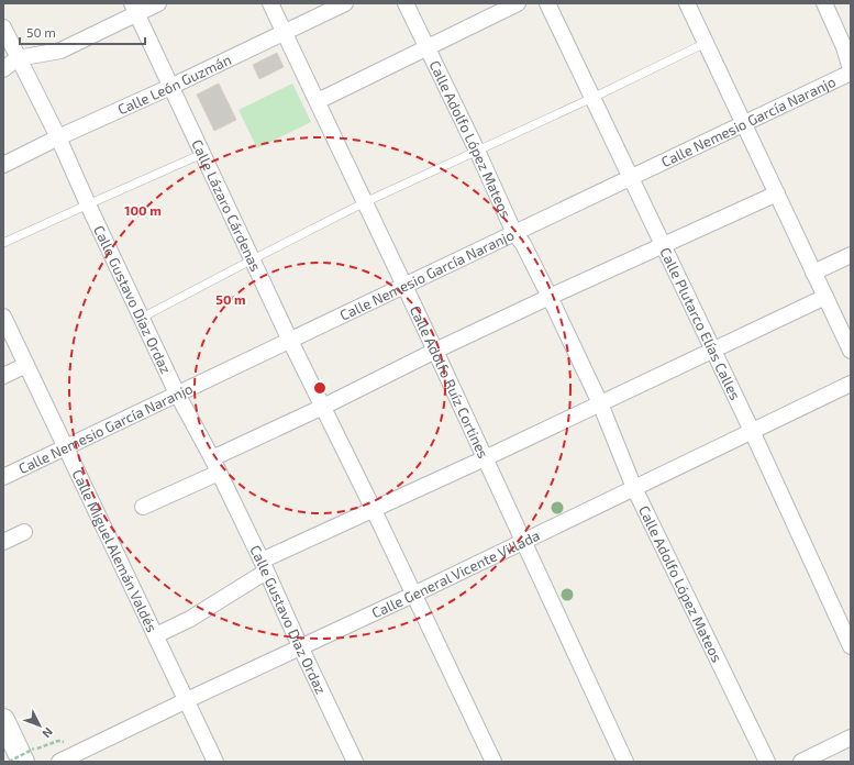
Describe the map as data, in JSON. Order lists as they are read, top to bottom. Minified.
{"streets":{"street":["Calle León Guzmán","Calle Nemesio García Naranjo","Calle Adolfo López Mateos","Calle Lázaro Cárdenas","Calle Gustavo Díaz Ordaz","Calle Plutarco Elías Calles","Calle Adolfo Ruíz Cortines","Calle Miguel Alemán Valdés","Calle General Vicente Villada"]},"crossings":[["Calle León Guzmán","Calle Lázaro Cárdenas"],["Calle León Guzmán","Calle Gustavo Díaz Ordaz"],["Calle León Guzmán","Calle Adolfo Ruíz Cortines"],["Calle Nemesio García Naranjo","Calle Adolfo López Mateos"],["Calle Nemesio García Naranjo","Calle Lázaro Cárdenas"],["Calle Nemesio García Naranjo","Calle Gustavo Díaz Ordaz"],["Calle Nemesio García Naranjo","Calle Plutarco Elías Calles"],["Calle Nemesio García Naranjo","Calle Adolfo Ruíz Cortines"],["Calle Nemesio García Naranjo","Calle Miguel Alemán Valdés"],["Calle Adolfo López Mateos","Calle General Vicente Villada"],["Calle Lázaro Cárdenas","Calle General Vicente Villada"],["Calle Gustavo Díaz Ordaz","Calle General Vicente Villada"],["Calle Plutarco Elías Calles","Calle General Vicente Villada"],["Calle Adolfo Ruíz Cortines","Calle General Vicente Villada"],["Calle Miguel Alemán Valdés","Calle General Vicente Villada"]],"scale_bar":"50 m","north":"bottom right","rings":["100 m","50 m"]}
